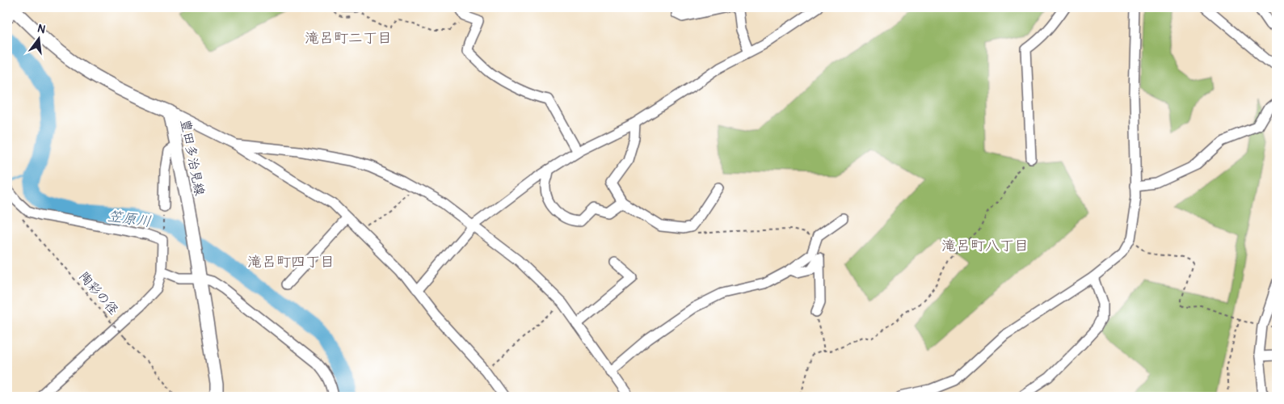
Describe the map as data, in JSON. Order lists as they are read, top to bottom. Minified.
{"streets":{"main road":["豊田多治見線"],"path":["陶彩の径"]},"districts":["滝呂町二丁目","滝呂町八丁目","滝呂町四丁目"],"water":["笠原川"],"north":"top"}
